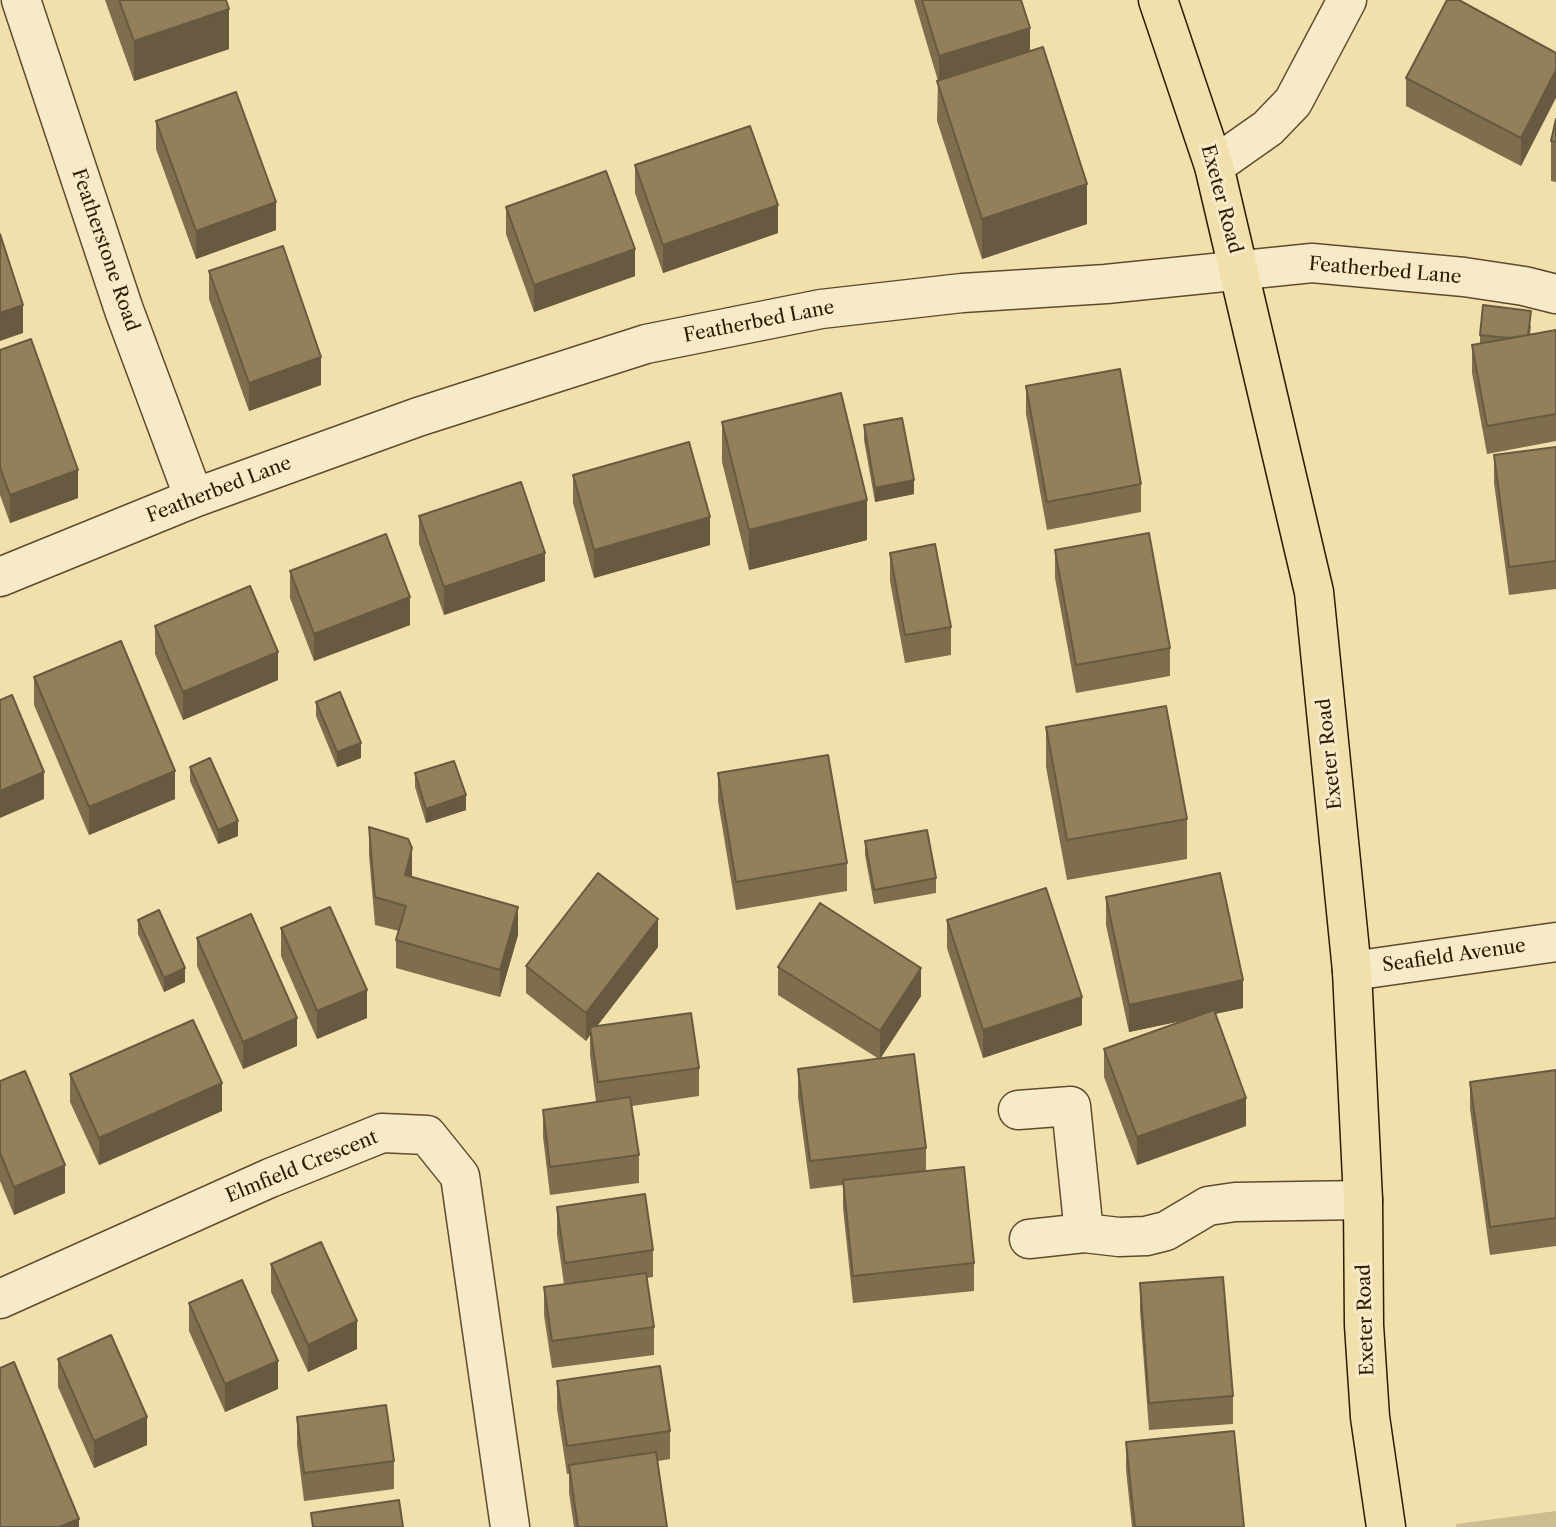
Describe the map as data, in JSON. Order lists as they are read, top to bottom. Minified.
{"streets":{"highway":["Exeter Road"],"street":["Featherstone Road","Featherbed Lane","Seafield Avenue","Elmfield Crescent"]},"crossings":[["Exeter Road","Featherbed Lane"],["Exeter Road","Seafield Avenue"],["Featherstone Road","Featherbed Lane"]]}
